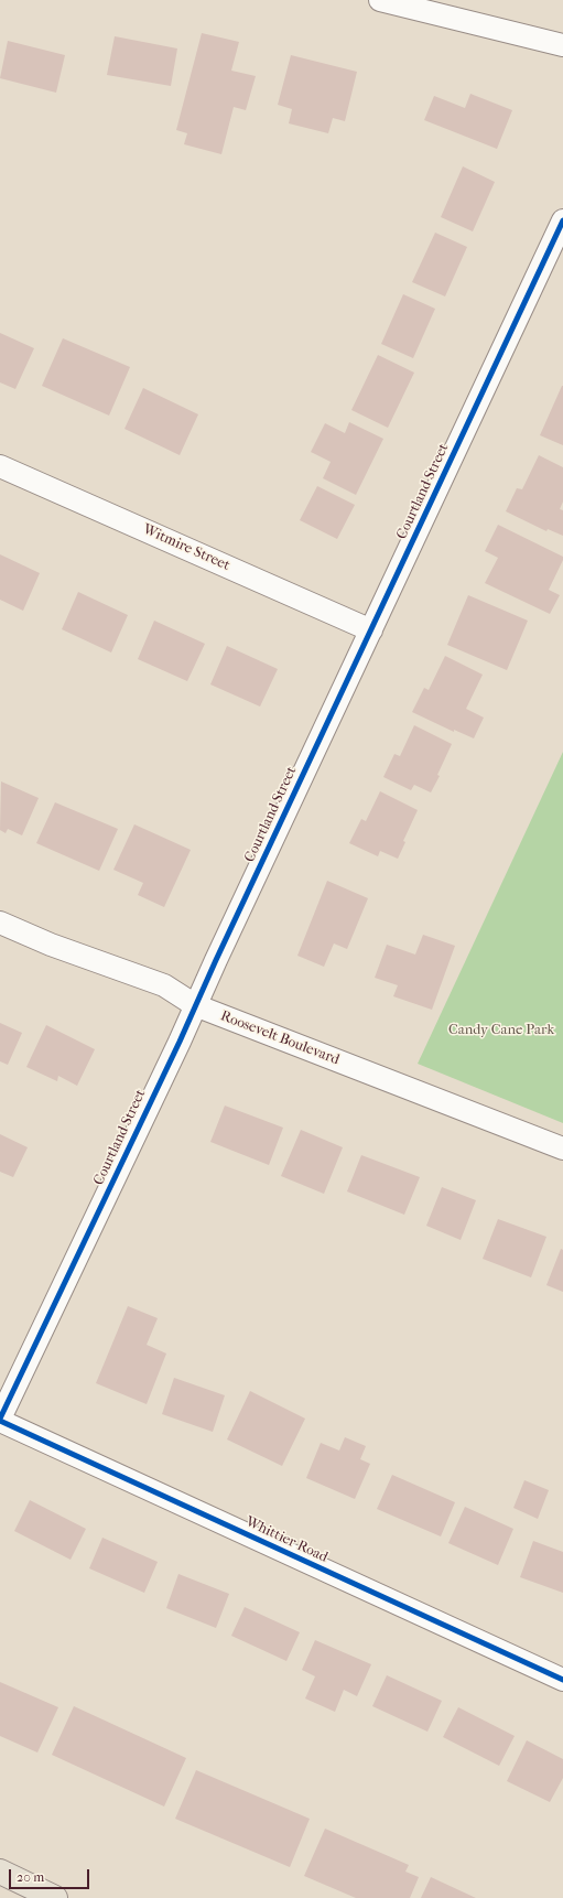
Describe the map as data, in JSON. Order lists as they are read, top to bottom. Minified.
{"streets":{"street":["Courtland Street","Witmire Street","Roosevelt Boulevard","Whittier Road"]},"crossings":[["Courtland Street","Witmire Street"],["Courtland Street","Roosevelt Boulevard"],["Courtland Street","Whittier Road"]],"parks":["Candy Cane Park"],"scale_bar":"20 m"}
